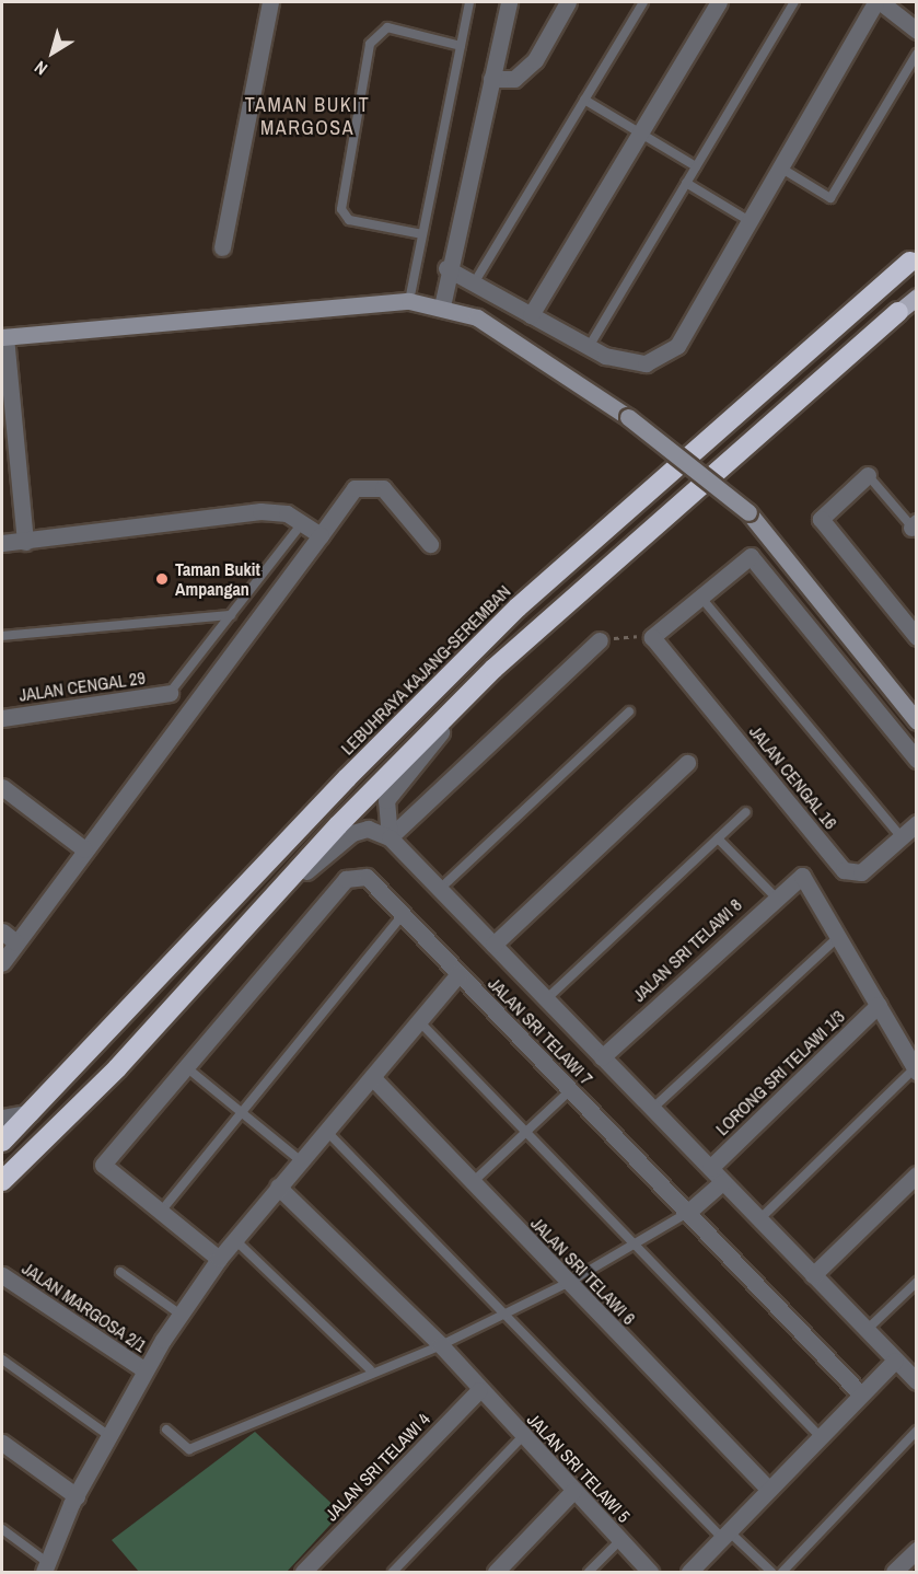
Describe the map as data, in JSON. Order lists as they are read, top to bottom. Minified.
{"streets":{"highway":["LEBUHRAYA KAJANG-SEREMBAN"],"street":["JALAN CENGAL 29","JALAN CENGAL 16","JALAN SRI TELAWI 8","JALAN SRI TELAWI 7","LORONG SRI TELAWI 1/3","JALAN SRI TELAWI 6","JALAN MARGOSA 2/1","JALAN SRI TELAWI 4","JALAN SRI TELAWI 5"]},"crossings":[["JALAN SRI TELAWI 4","JALAN SRI TELAWI 5"]],"districts":["TAMAN BUKIT MARGOSA"],"places":["Taman Bukit Ampangan"],"north":"bottom left"}
